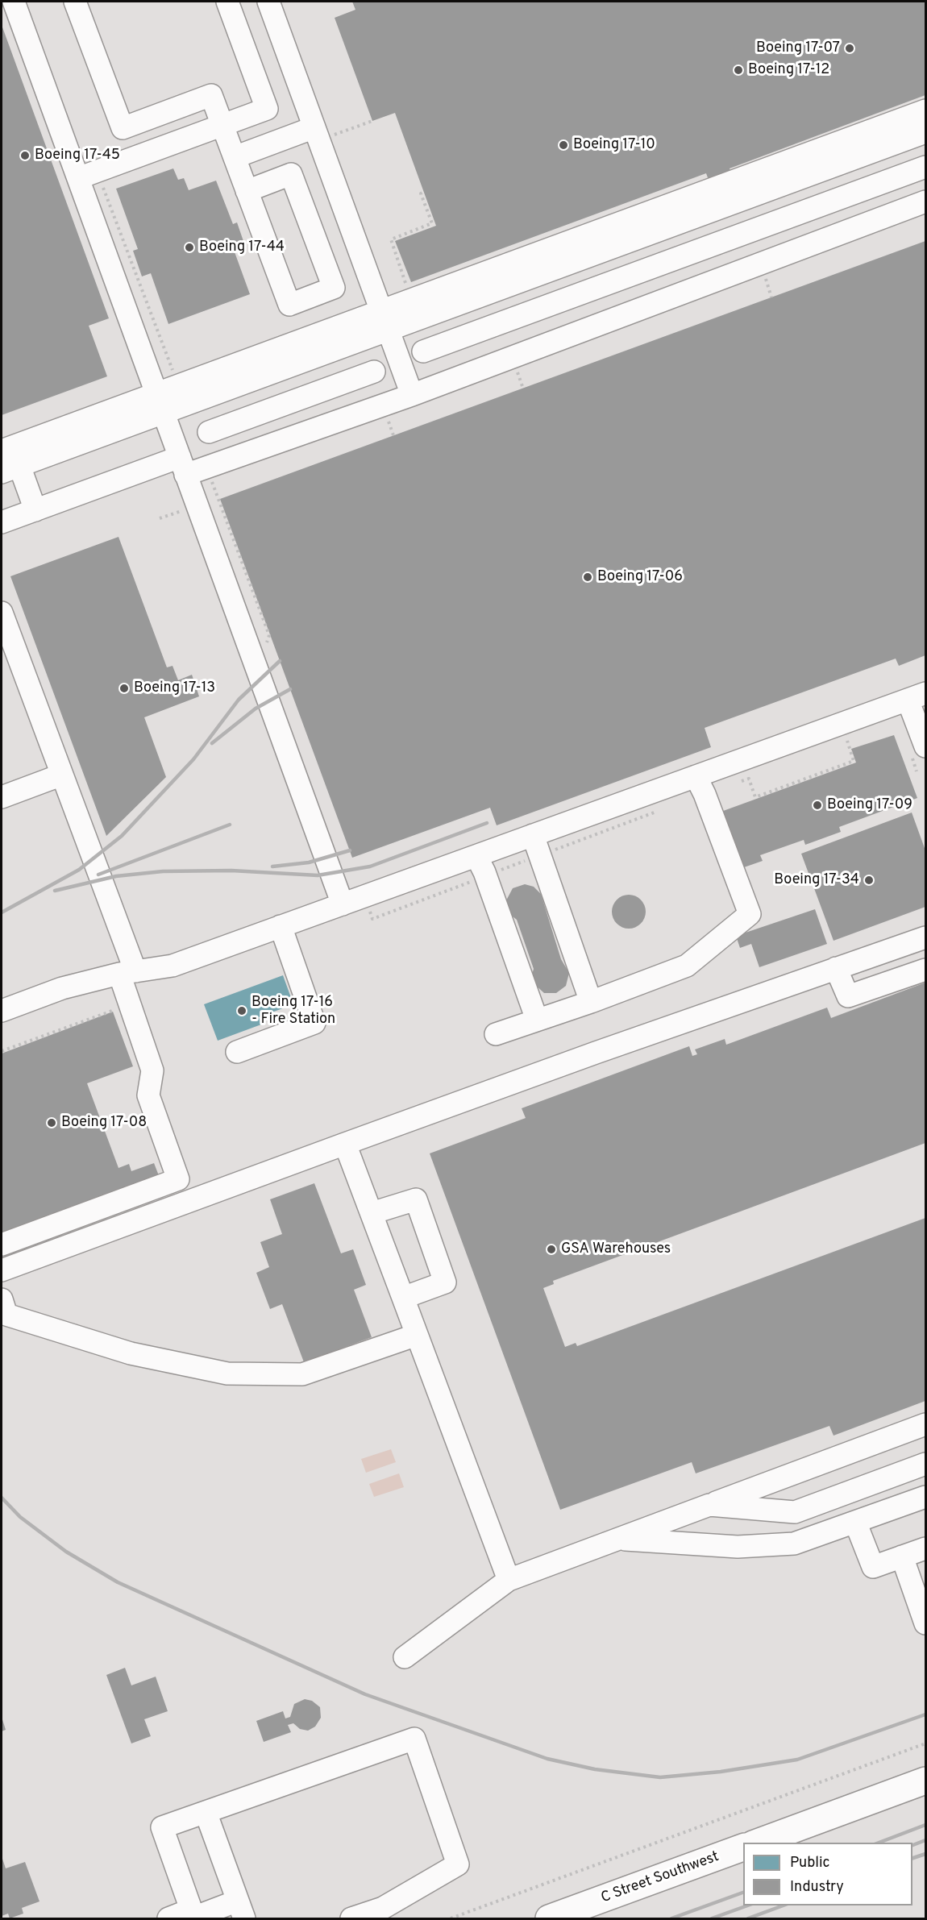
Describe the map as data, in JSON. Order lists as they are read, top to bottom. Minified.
{"streets":{"main road":["C Street Southwest"]},"places":["Boeing 17-07","Boeing 17-12","Boeing 17-10","Boeing 17-45","Boeing 17-44","Boeing 17-06","Boeing 17-13","Boeing 17-09","Boeing 17-34","Boeing 17-16 - Fire Station","Boeing 17-08","GSA Warehouses"],"legend":["Public","Industry"]}
